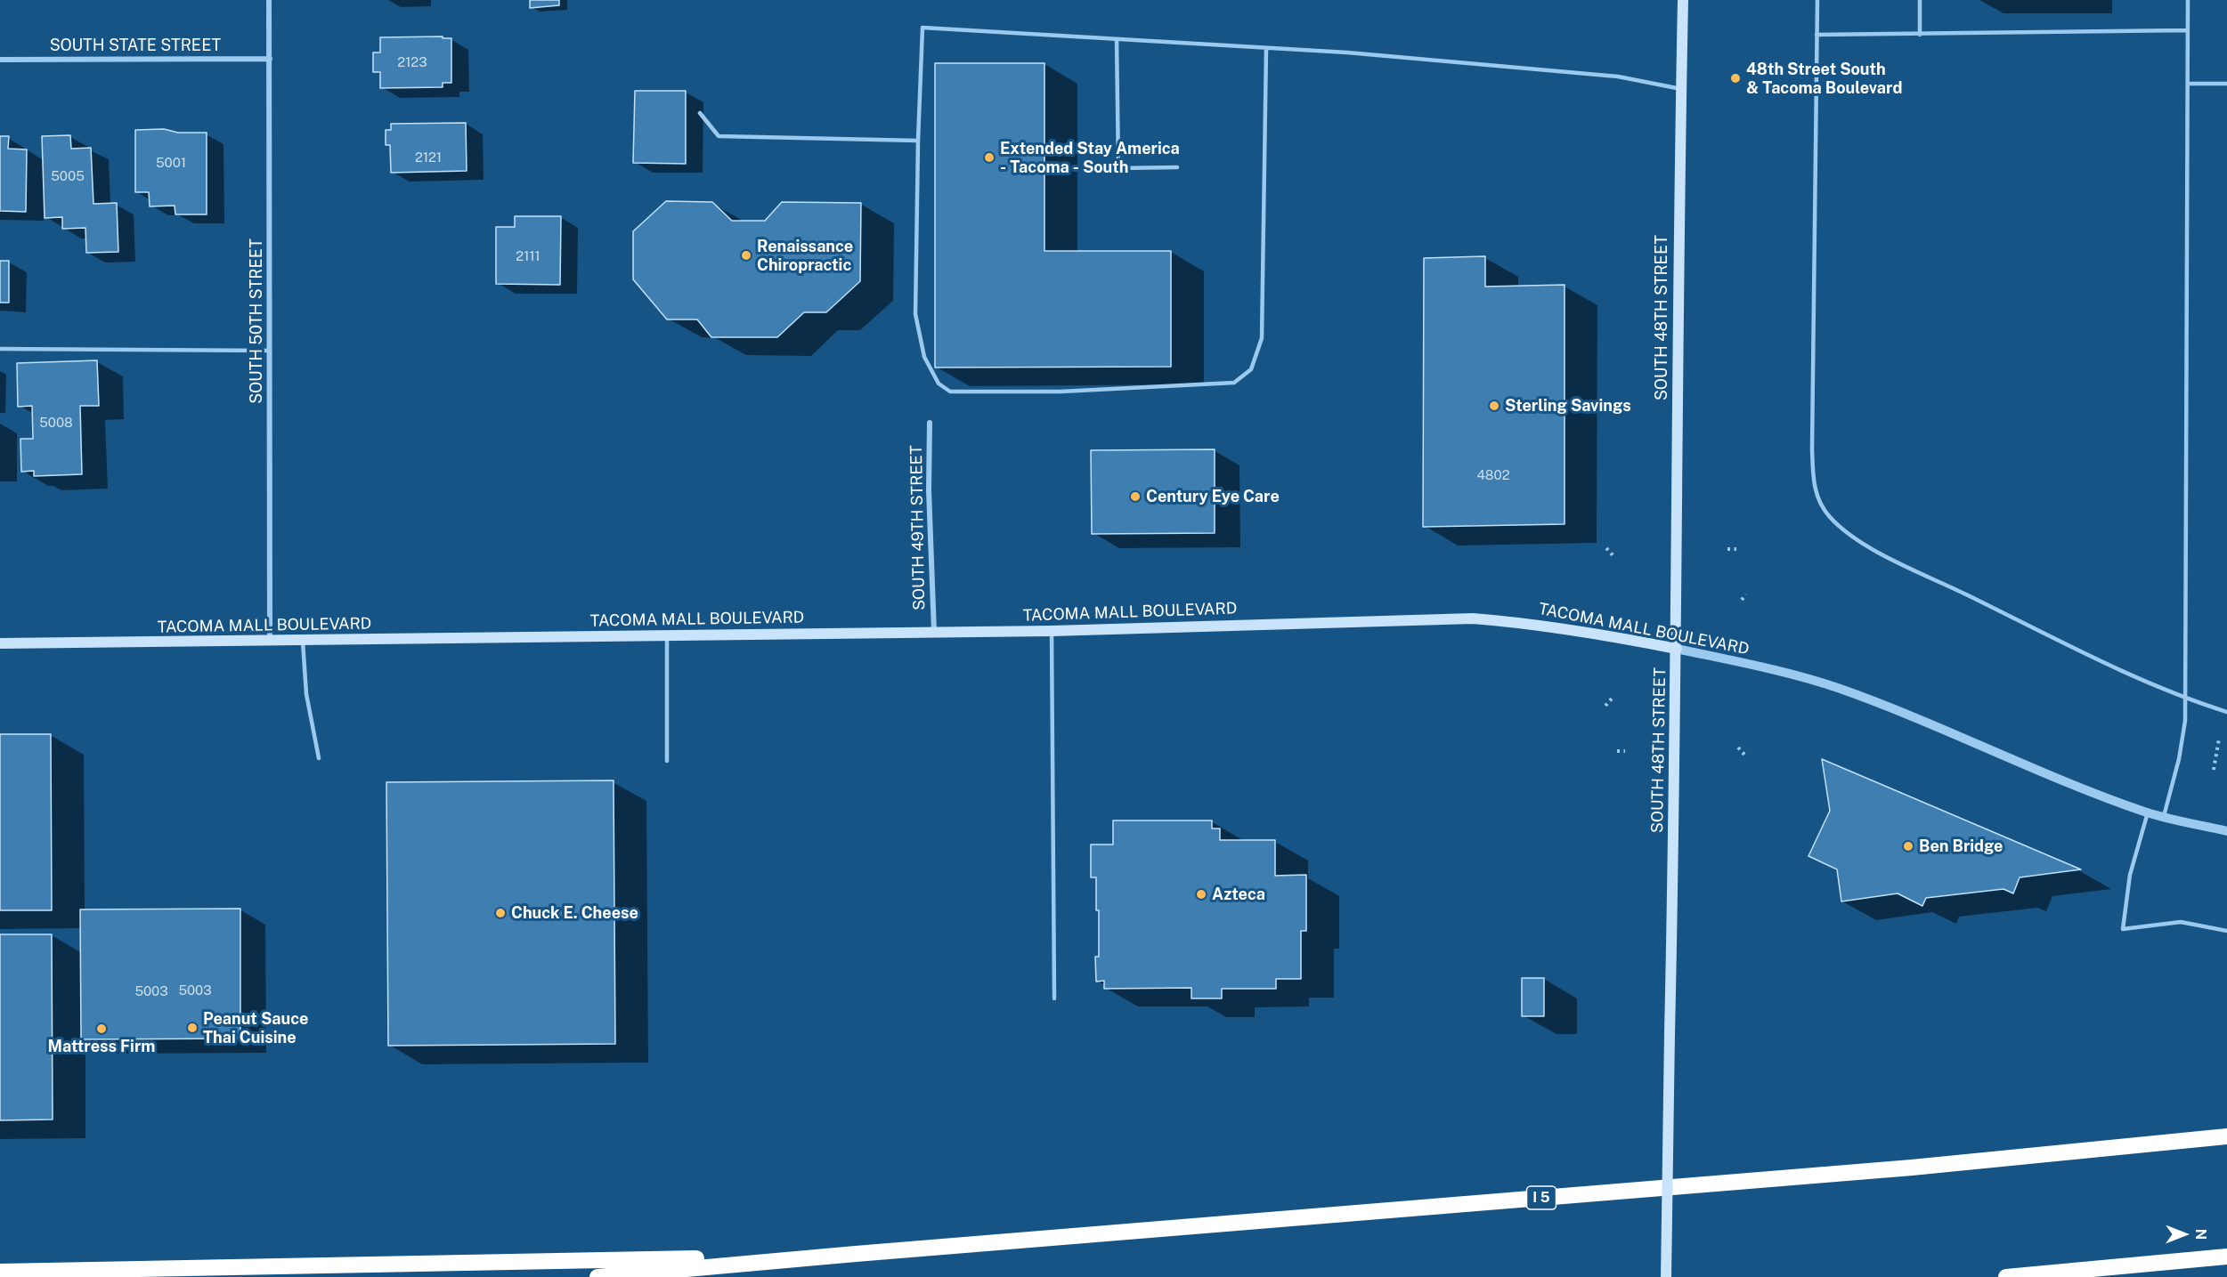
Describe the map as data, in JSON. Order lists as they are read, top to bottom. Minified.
{"streets":{"highway":["I 5"],"main road":["SOUTH 48TH STREET","TACOMA MALL BOULEVARD"],"street":["SOUTH STATE STREET","SOUTH 50TH STREET","SOUTH 49TH STREET"]},"crossings":[["SOUTH STATE STREET","SOUTH 50TH STREET"],["SOUTH 48TH STREET","TACOMA MALL BOULEVARD"],["SOUTH 50TH STREET","TACOMA MALL BOULEVARD"],["SOUTH 49TH STREET","TACOMA MALL BOULEVARD"]],"places":["48th Street South & Tacoma Boulevard","Extended Stay America - Tacoma - South","Renaissance Chiropractic","Sterling Savings","Century Eye Care","Ben Bridge","Azteca","Chuck E. Cheese","Peanut Sauce Thai Cuisine","Mattress Firm"],"house_numbers":["2123","2121","5001","5005","2111","5008","4802","5003","5003"],"north":"right"}
